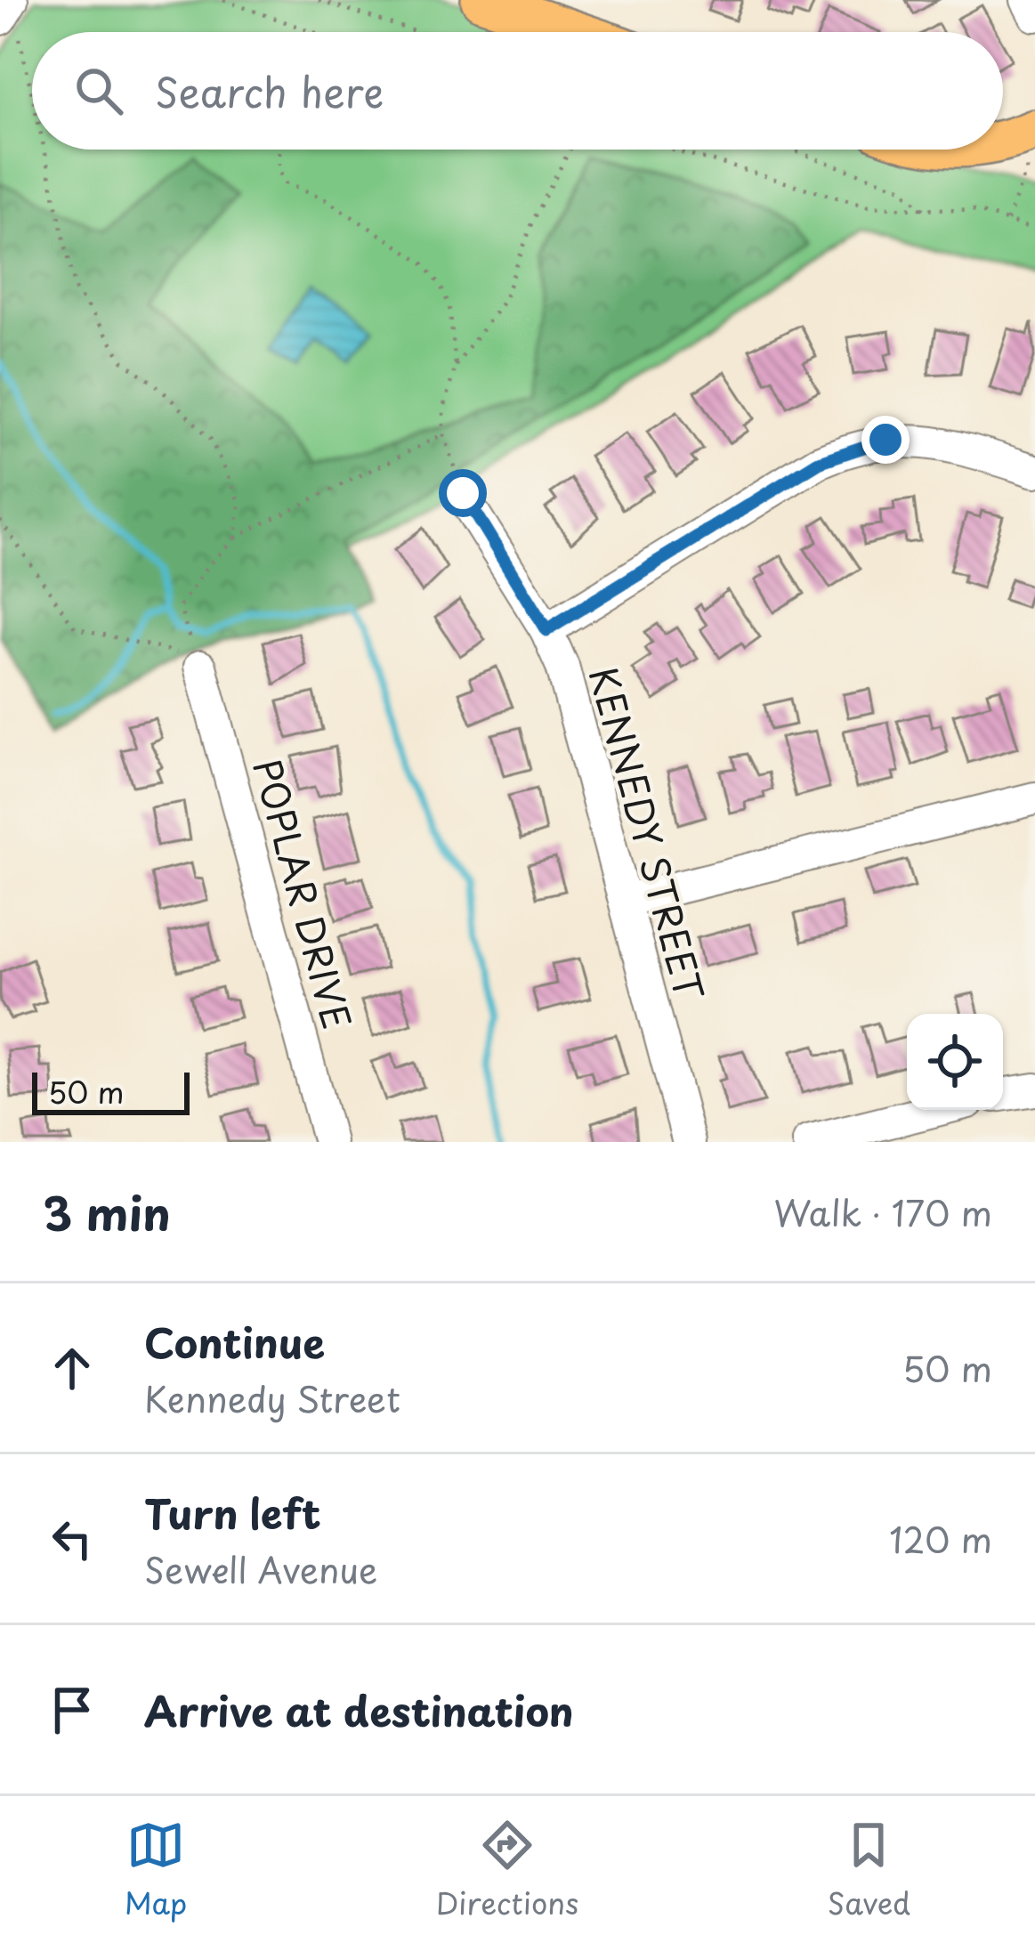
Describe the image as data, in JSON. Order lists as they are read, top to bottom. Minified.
{"streets":{"street":["KENNEDY STREET","POPLAR DRIVE"]},"scale_bar":"50 m","page":{"search":"Search here","scale":"50 m","heading":["3 min","Walk · 170 m"],"list":[["Continue","Kennedy Street","50 m"],["Turn left","Sewell Avenue","120 m"],"Arrive at destination"],"nav":["Map","Directions","Saved"]}}
